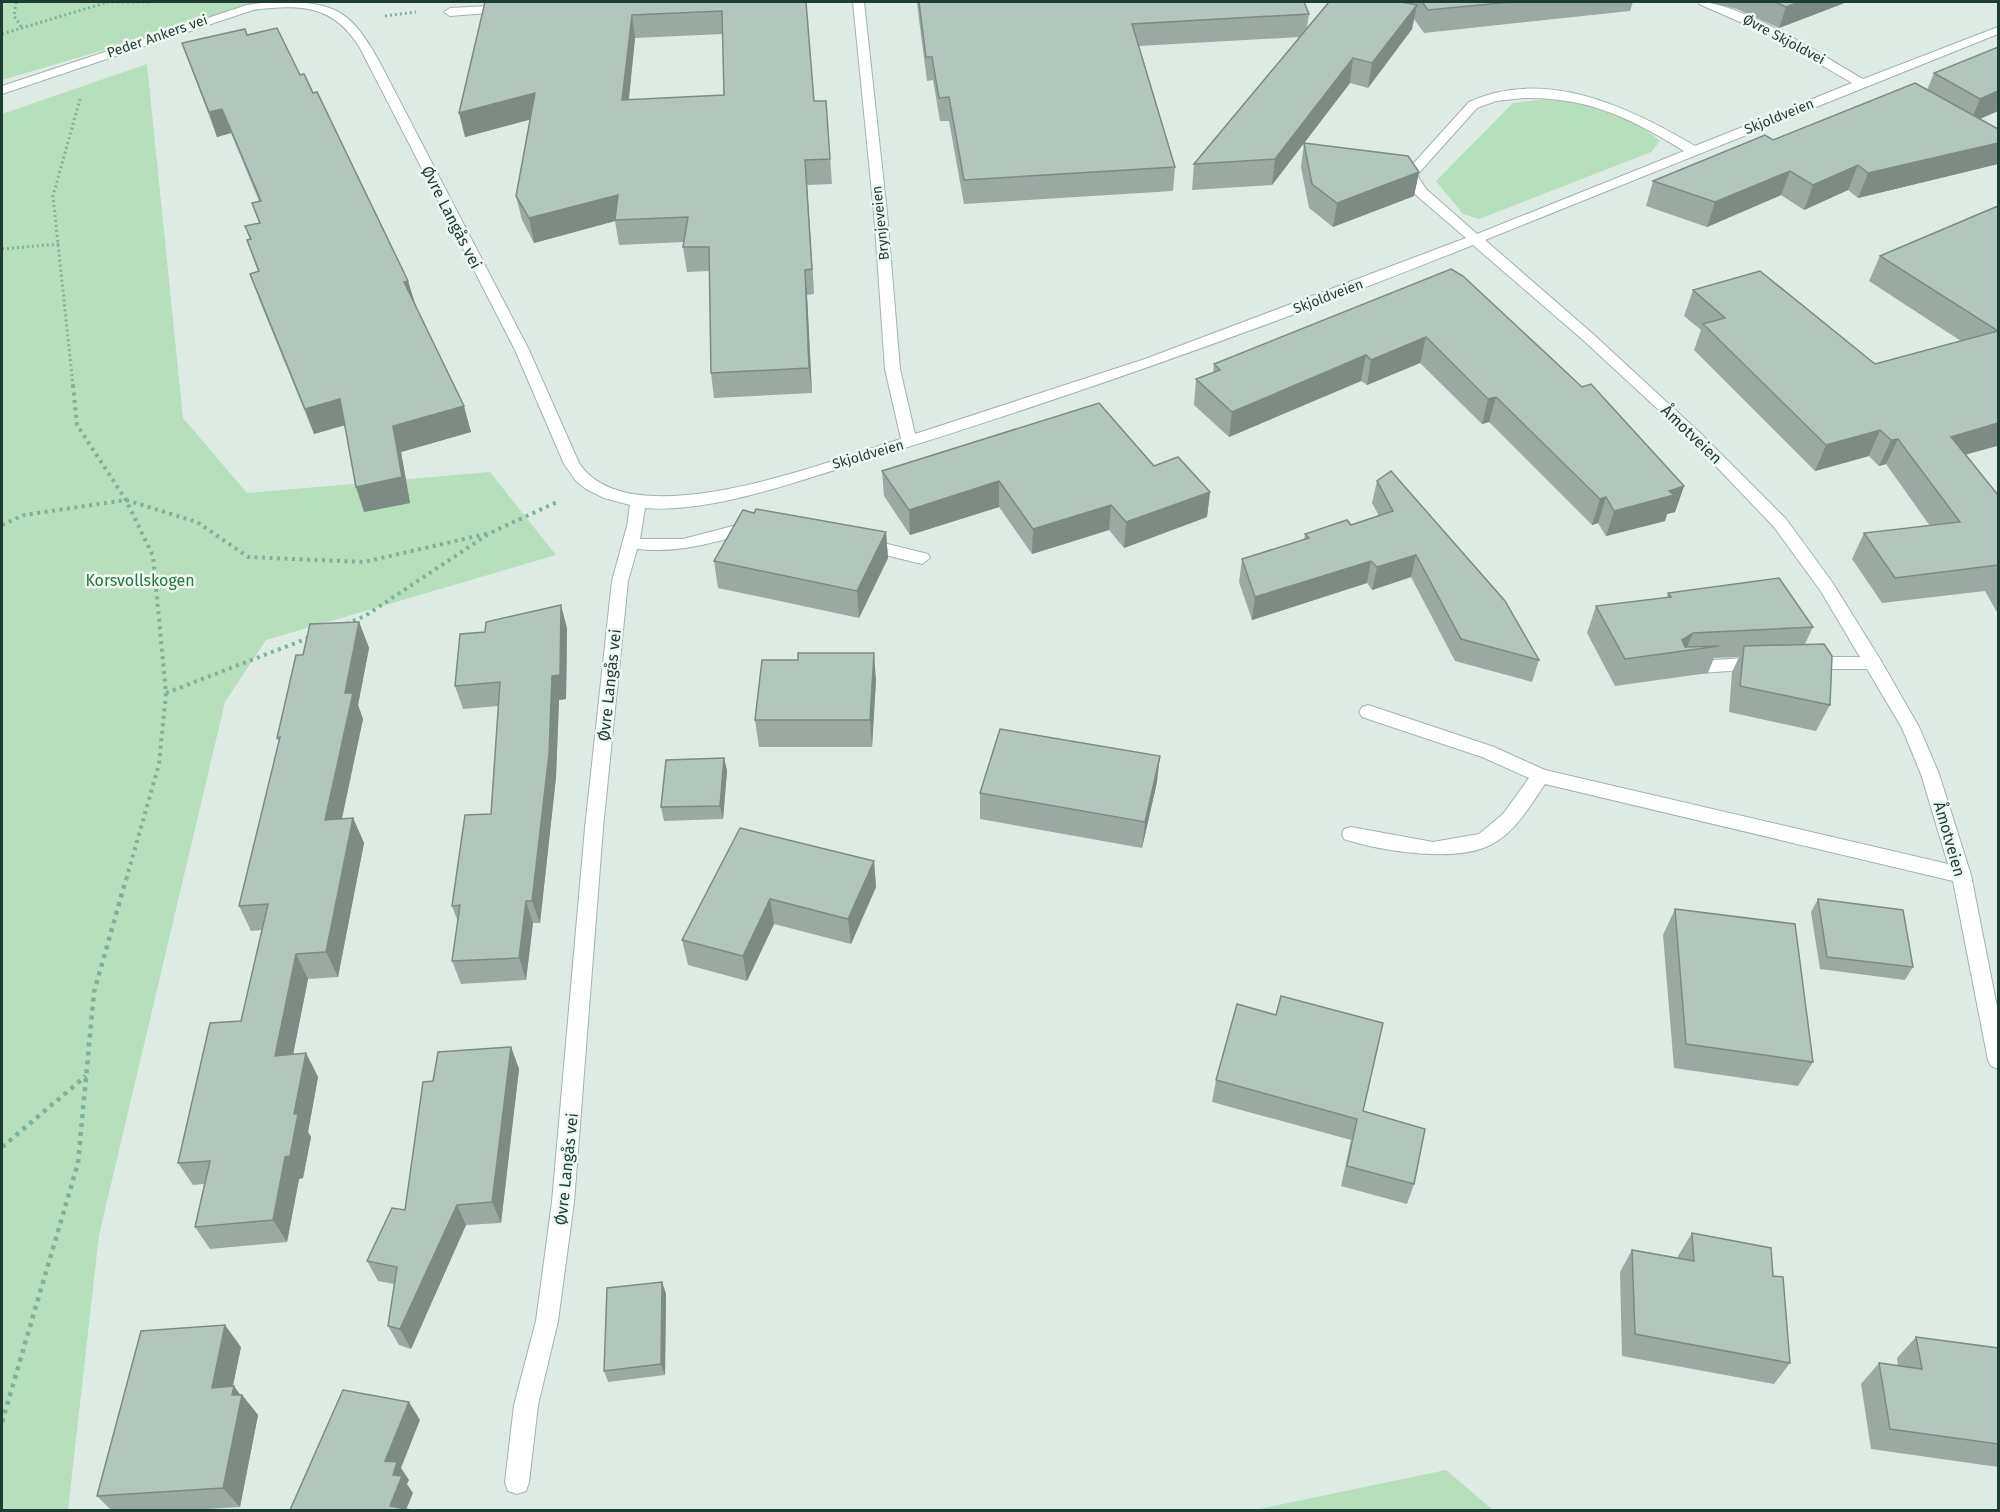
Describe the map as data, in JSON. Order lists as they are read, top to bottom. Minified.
{"streets":{"street":["Peder Ankers vei","Øvre Skjoldvei","Skjoldveien","Øvre Langås vei","Brynjeveien","Åmotveien"]},"crossings":[["Peder Ankers vei","Øvre Langås vei"],["Øvre Skjoldvei","Skjoldveien"],["Skjoldveien","Øvre Langås vei"],["Skjoldveien","Brynjeveien"],["Skjoldveien","Åmotveien"]],"parks":["Korsvollskogen"]}
